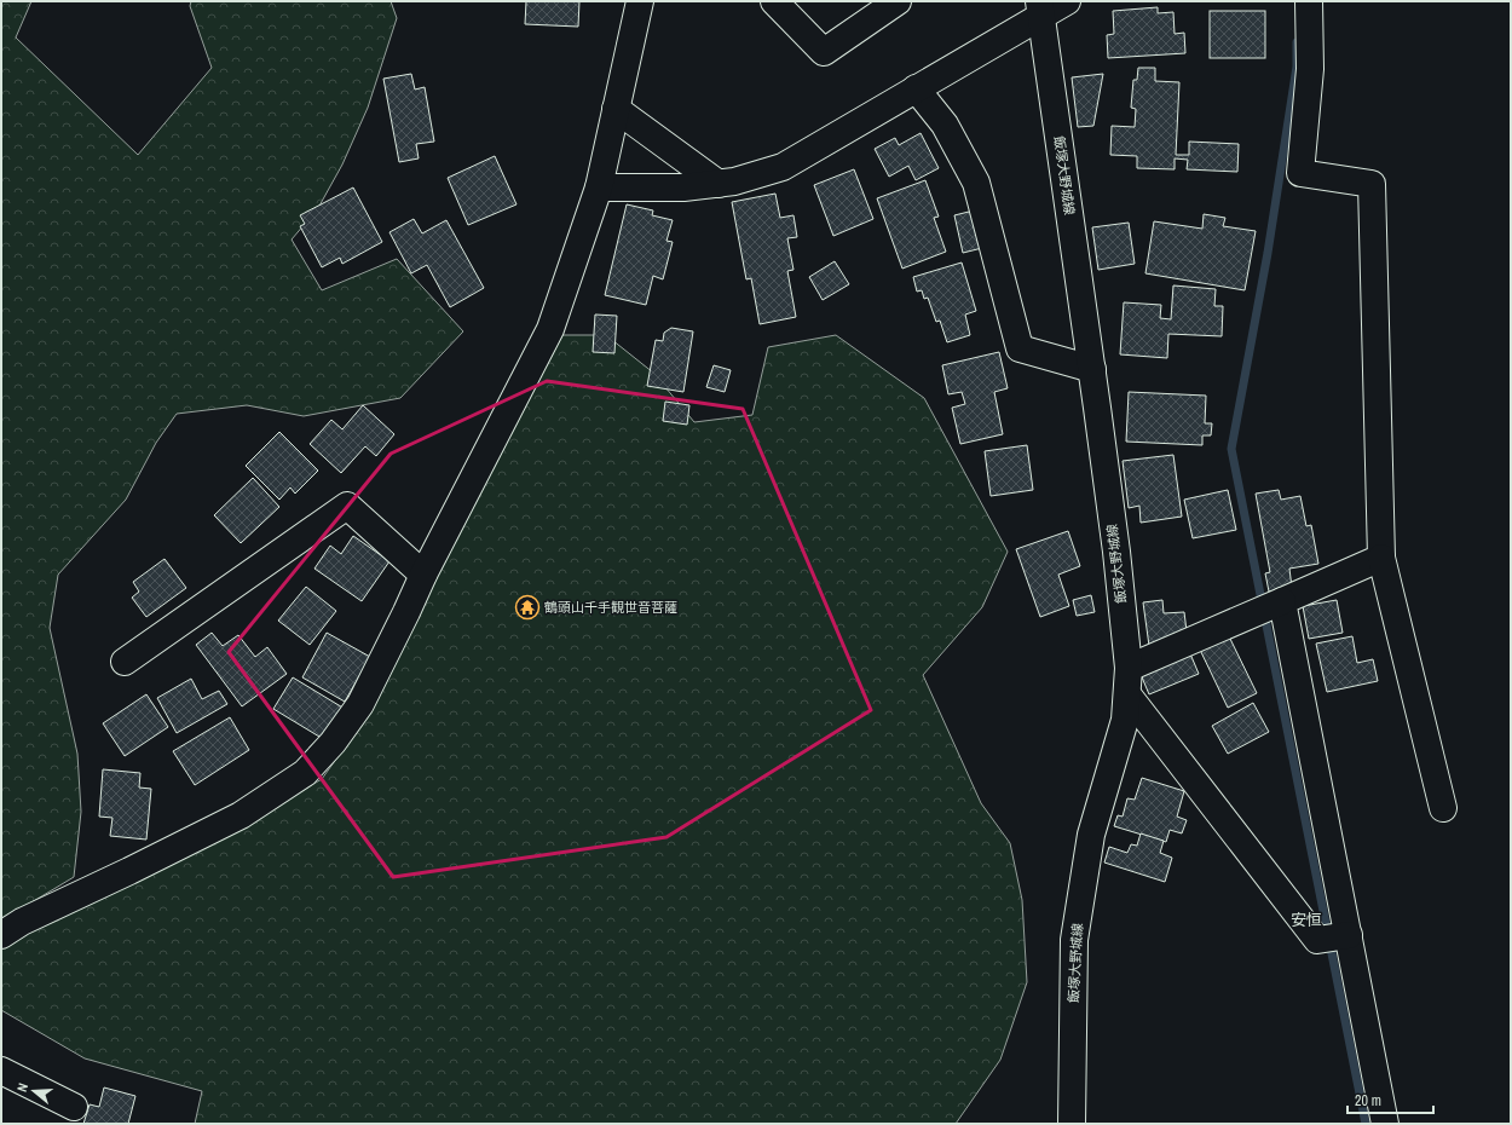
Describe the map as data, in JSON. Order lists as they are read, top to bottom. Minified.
{"streets":{"street":["飯塚大野城線"]},"districts":["安恒"],"places":{"temple":["鶴頭山千手観世音菩薩"]},"scale_bar":"20 m","north":"left"}
